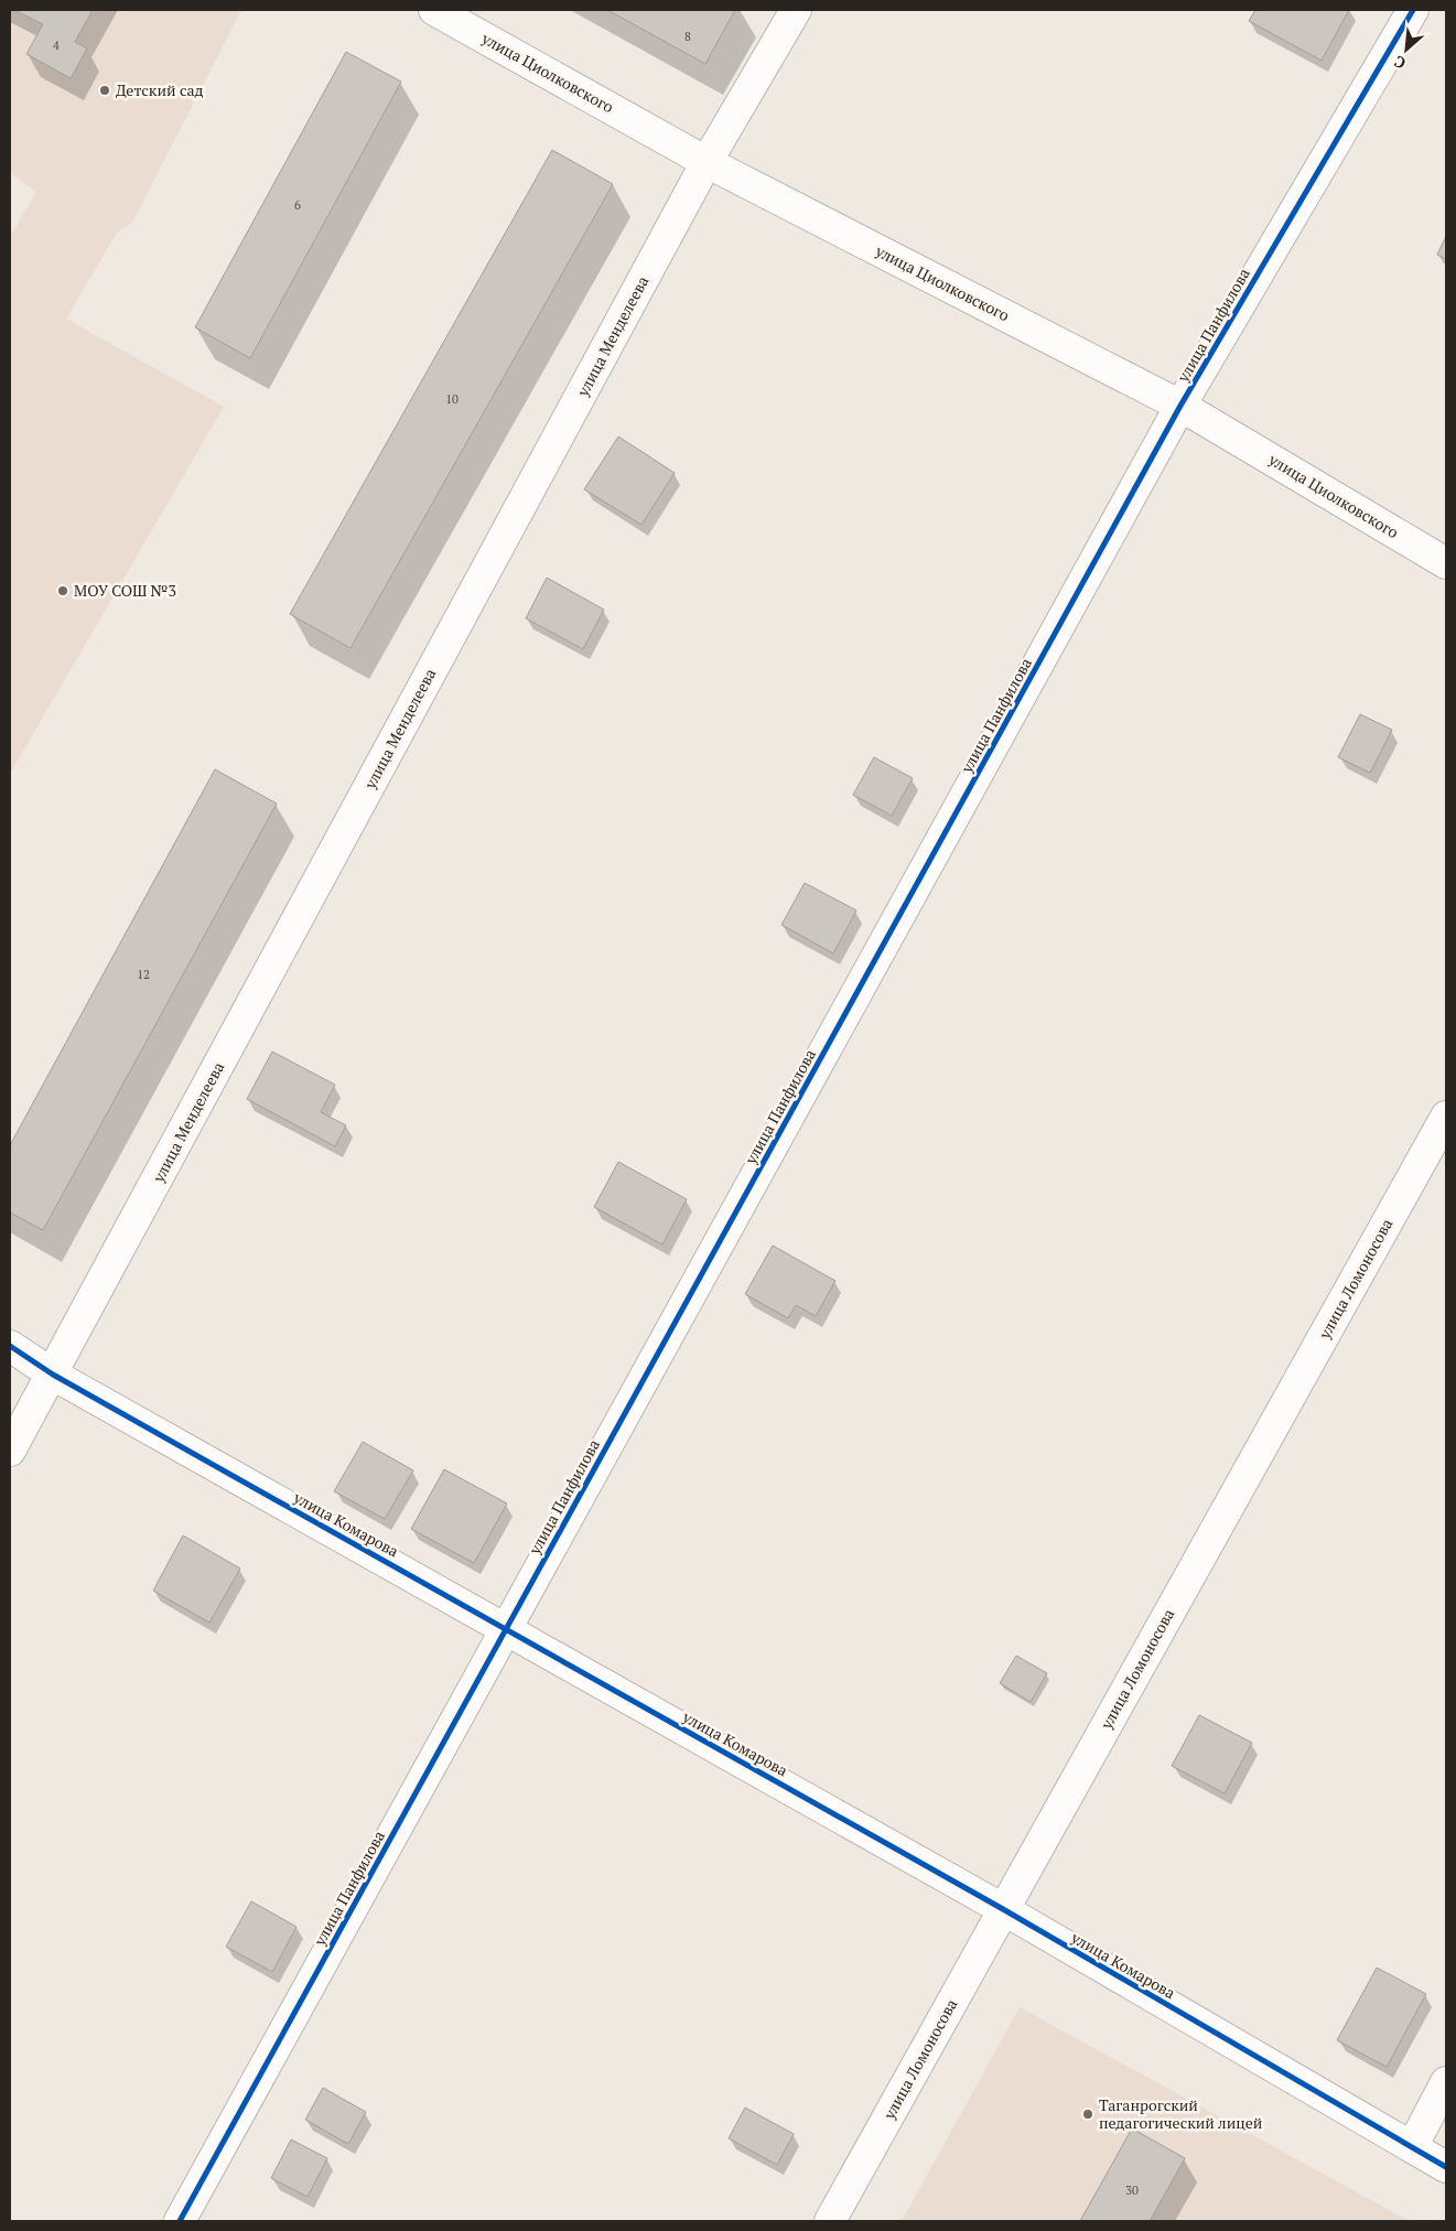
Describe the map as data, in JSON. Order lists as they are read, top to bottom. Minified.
{"streets":{"street":["улица Циолковского","улица Панфилова","улица Менделеева","улица Ломоносова","улица Комарова"]},"crossings":[["улица Циолковского","улица Панфилова"],["улица Циолковского","улица Менделеева"],["улица Панфилова","улица Комарова"],["улица Менделеева","улица Комарова"],["улица Ломоносова","улица Комарова"]],"places":["Детский сад","МОУ СОШ №3","Таганрогский педагогический лицей"],"house_numbers":["8","4","6","10","12","30"],"north":"bottom left"}
